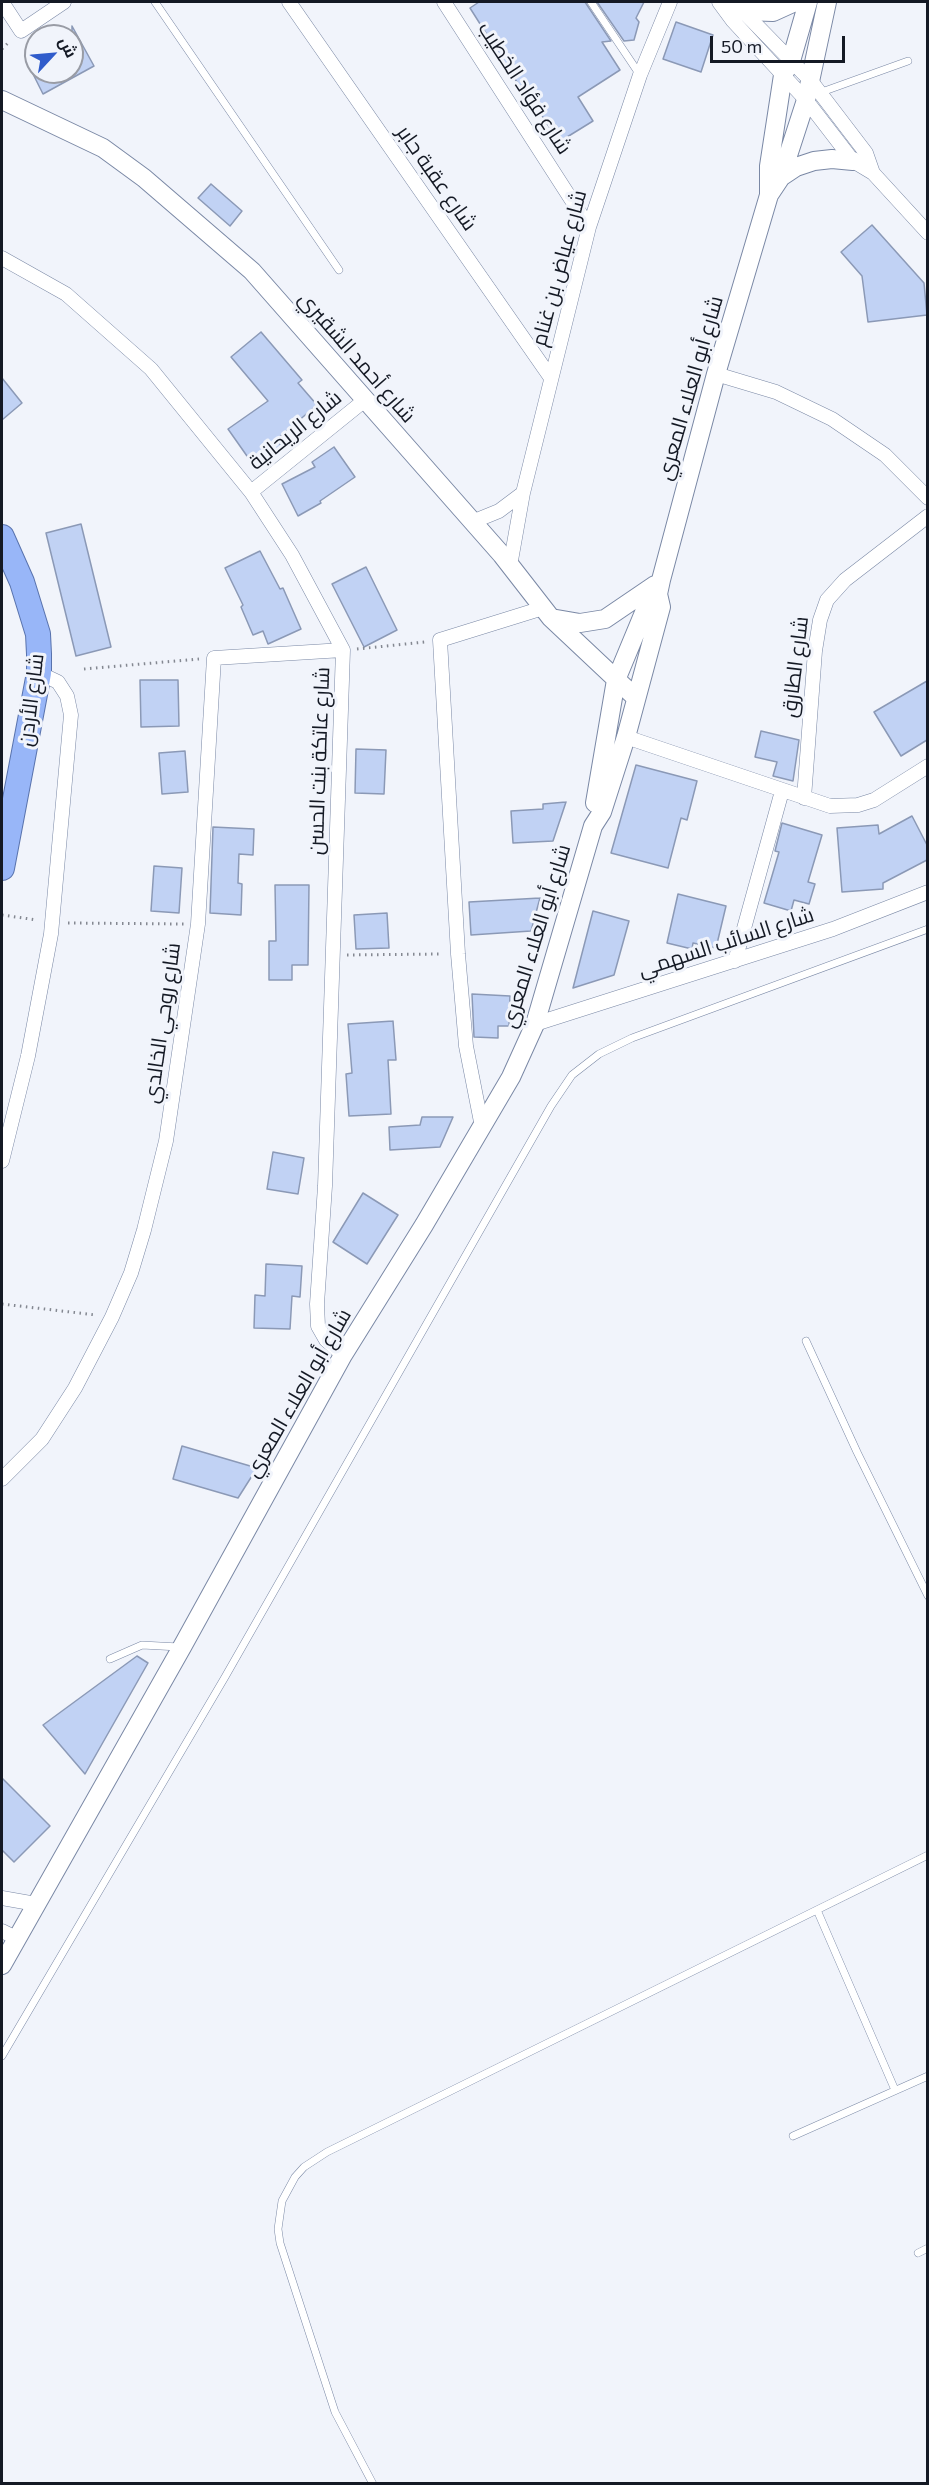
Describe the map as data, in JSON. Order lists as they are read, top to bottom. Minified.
{"streets":{"highway":["شارع الأردن"],"street":["شارع فؤاد الخطيب","شارع عقبة جابر","شارع عياض بن غنام","شارع أحمد الشقيري","شارع أبو العلاء المعري","شارع الريحانية","شارع الطارق","شارع عاتكة بنت الحسن","شارع السائب السهمي","شارع روحي الخالدي"]},"crossings":[["شارع فؤاد الخطيب","شارع عياض بن غنام"],["شارع عقبة جابر","شارع عياض بن غنام"],["شارع عياض بن غنام","شارع أحمد الشقيري"],["شارع أحمد الشقيري","شارع أبو العلاء المعري"],["شارع أحمد الشقيري","شارع الريحانية"],["شارع أبو العلاء المعري","شارع عاتكة بنت الحسن"],["شارع أبو العلاء المعري","شارع السائب السهمي"],["شارع الريحانية","شارع عاتكة بنت الحسن"]],"scale_bar":"50 m","north":"top right"}
